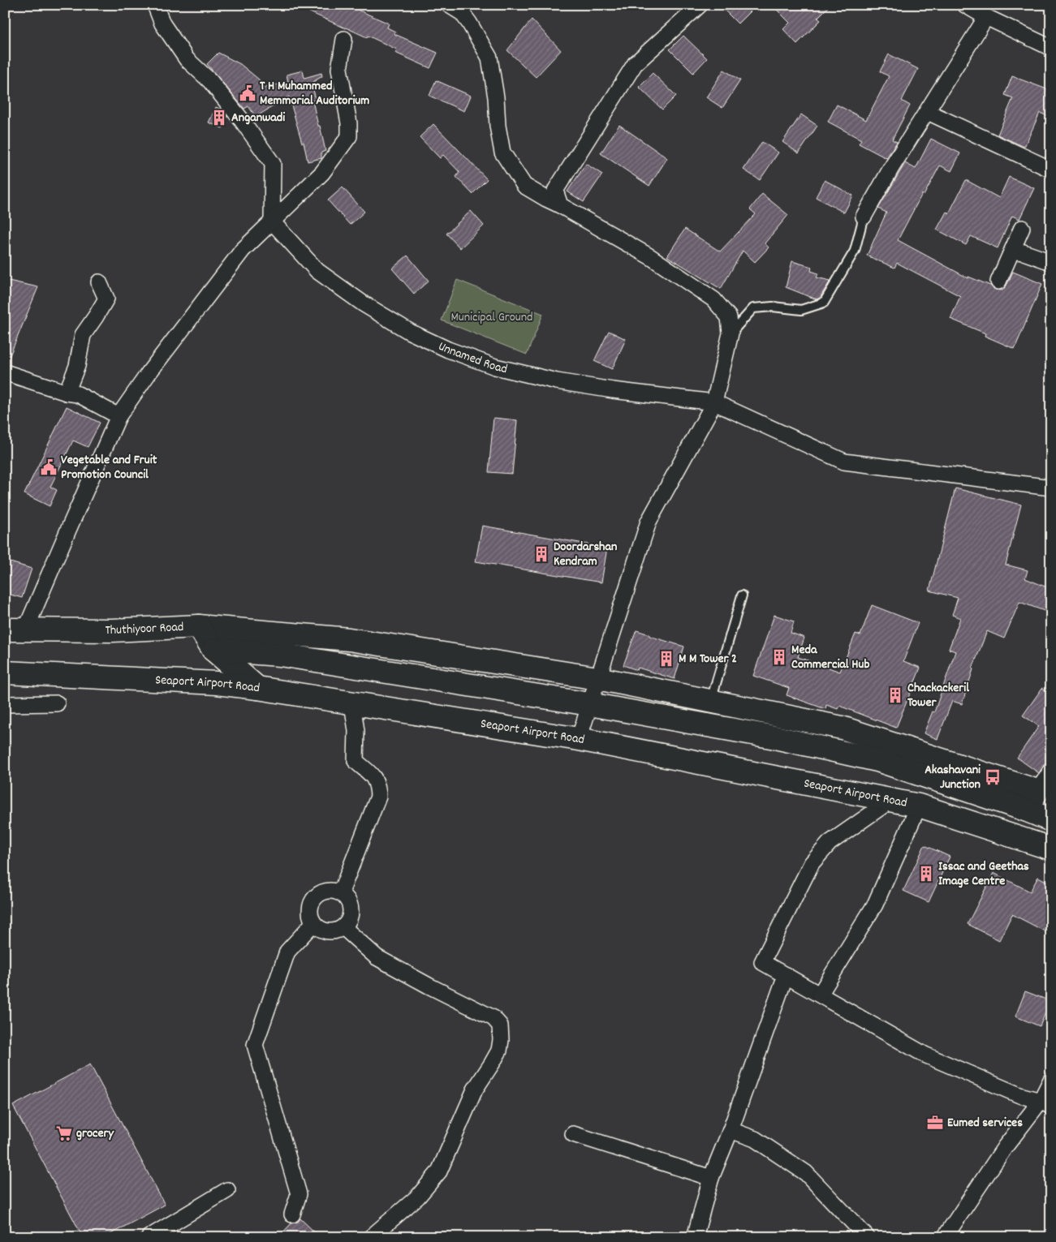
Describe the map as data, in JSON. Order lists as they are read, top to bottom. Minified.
{"streets":{"main road":["Thuthiyoor Road","Seaport Airport Road"],"street":["Unnamed Road"]},"crossings":[["Thuthiyoor Road","Seaport Airport Road"]],"parks":["Municipal Ground"],"places":{"public building":["T H Muhammed Memmorial Auditorium","Vegetable and Fruit Promotion Council"],"building":["Anganwadi","Doordarshan Kendram","Meda Commercial Hub","M M Tower 2","Chackackeril Tower","Issac and Geethas Image Centre"],"bus stop":["Akashavani Junction"],"office":["Eumed services"],"supermarket":["grocery"]}}
